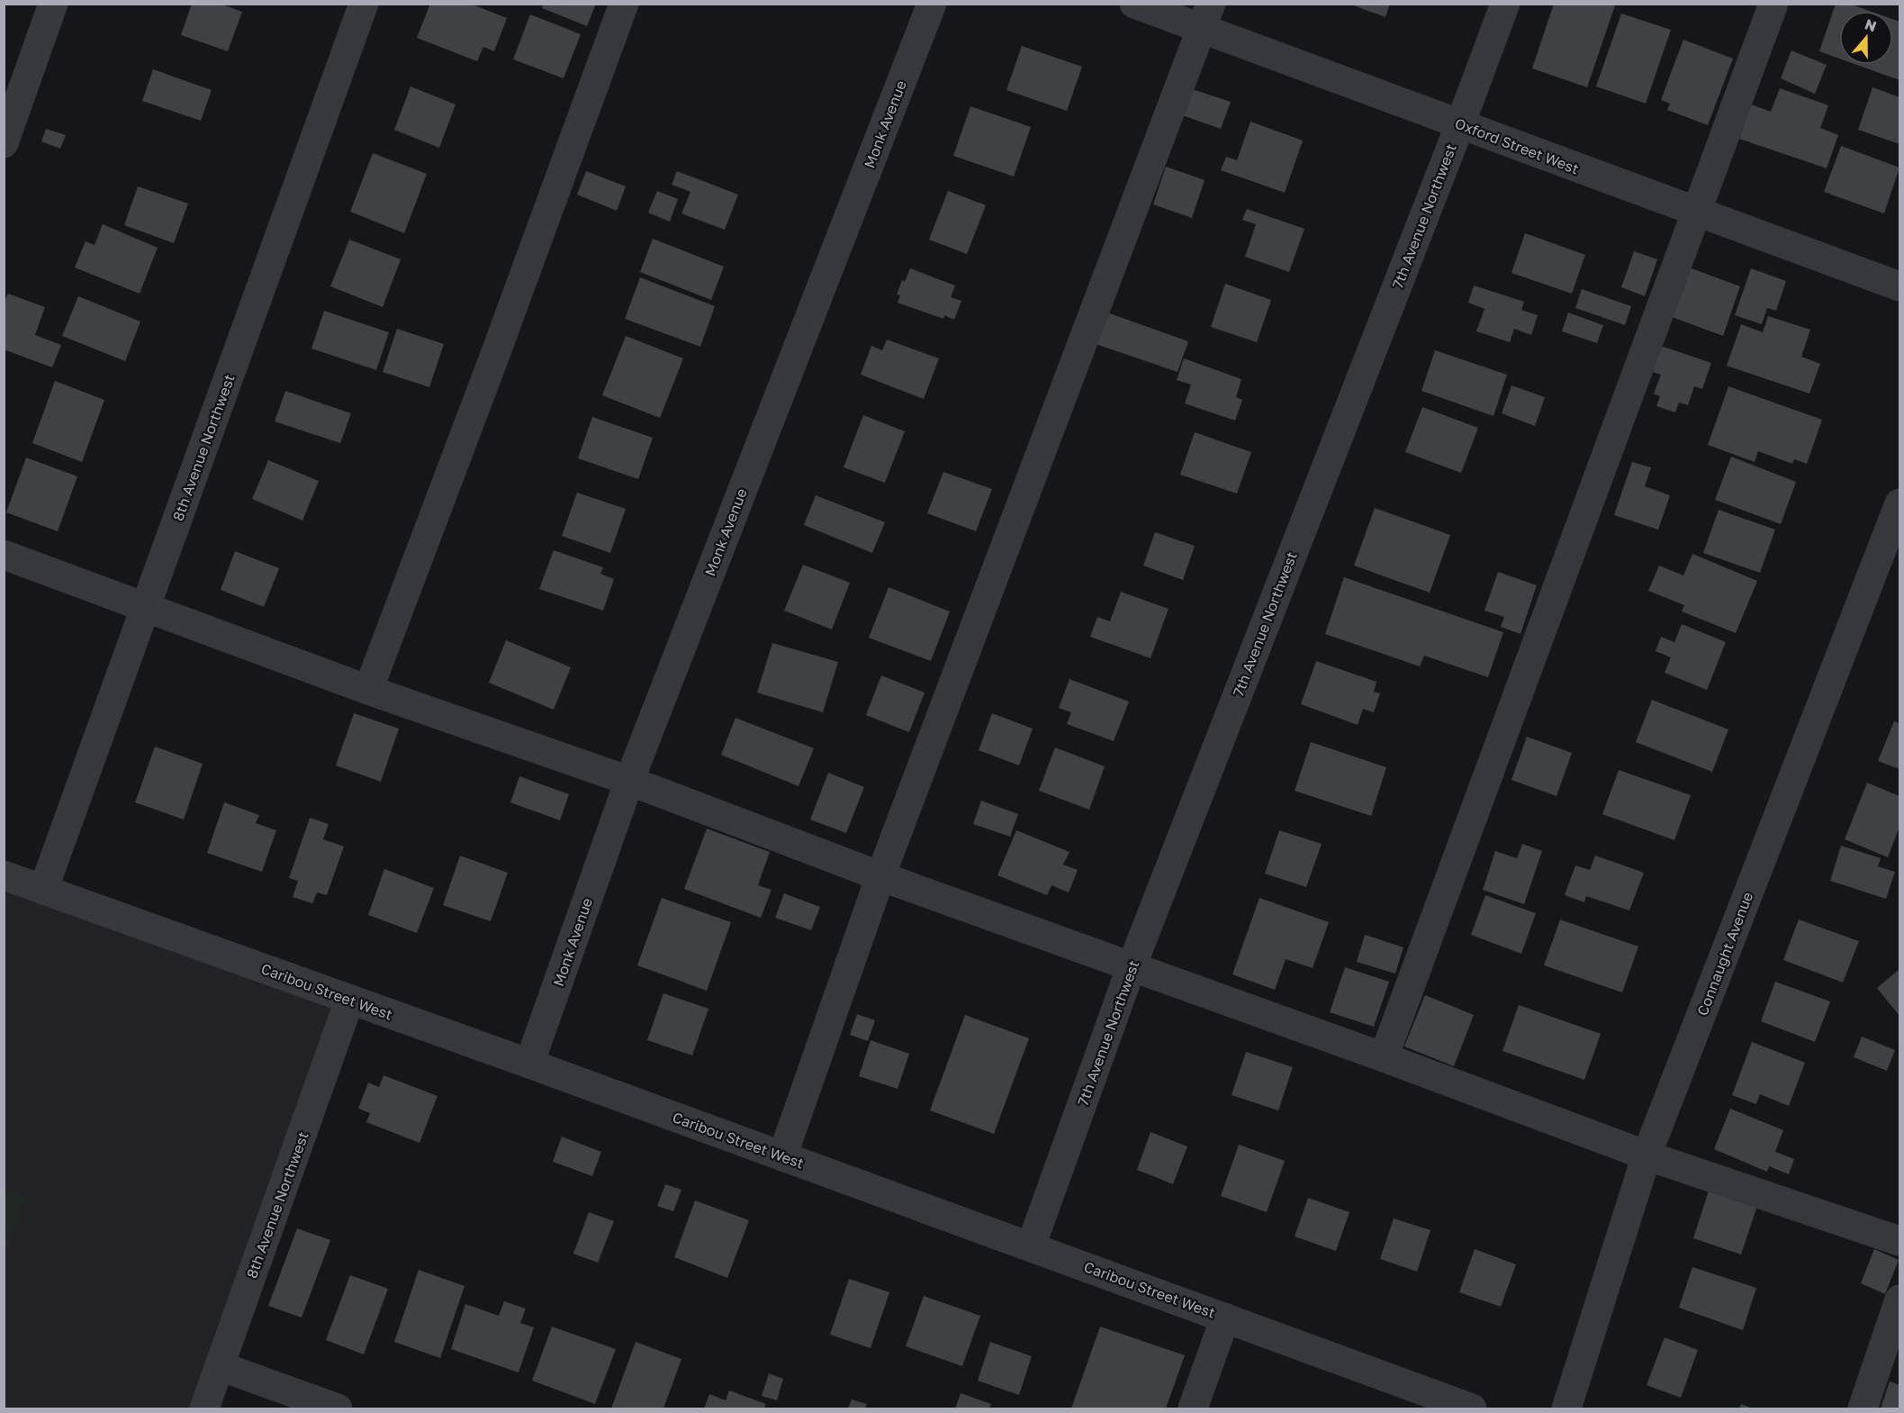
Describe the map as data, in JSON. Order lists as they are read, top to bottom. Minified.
{"streets":{"street":["Monk Avenue","Oxford Street West","7th Avenue Northwest","8th Avenue Northwest","Connaught Avenue","Caribou Street West"]},"crossings":[["Monk Avenue","Caribou Street West"],["Oxford Street West","7th Avenue Northwest"],["7th Avenue Northwest","Caribou Street West"],["8th Avenue Northwest","Caribou Street West"]],"north":"top"}
